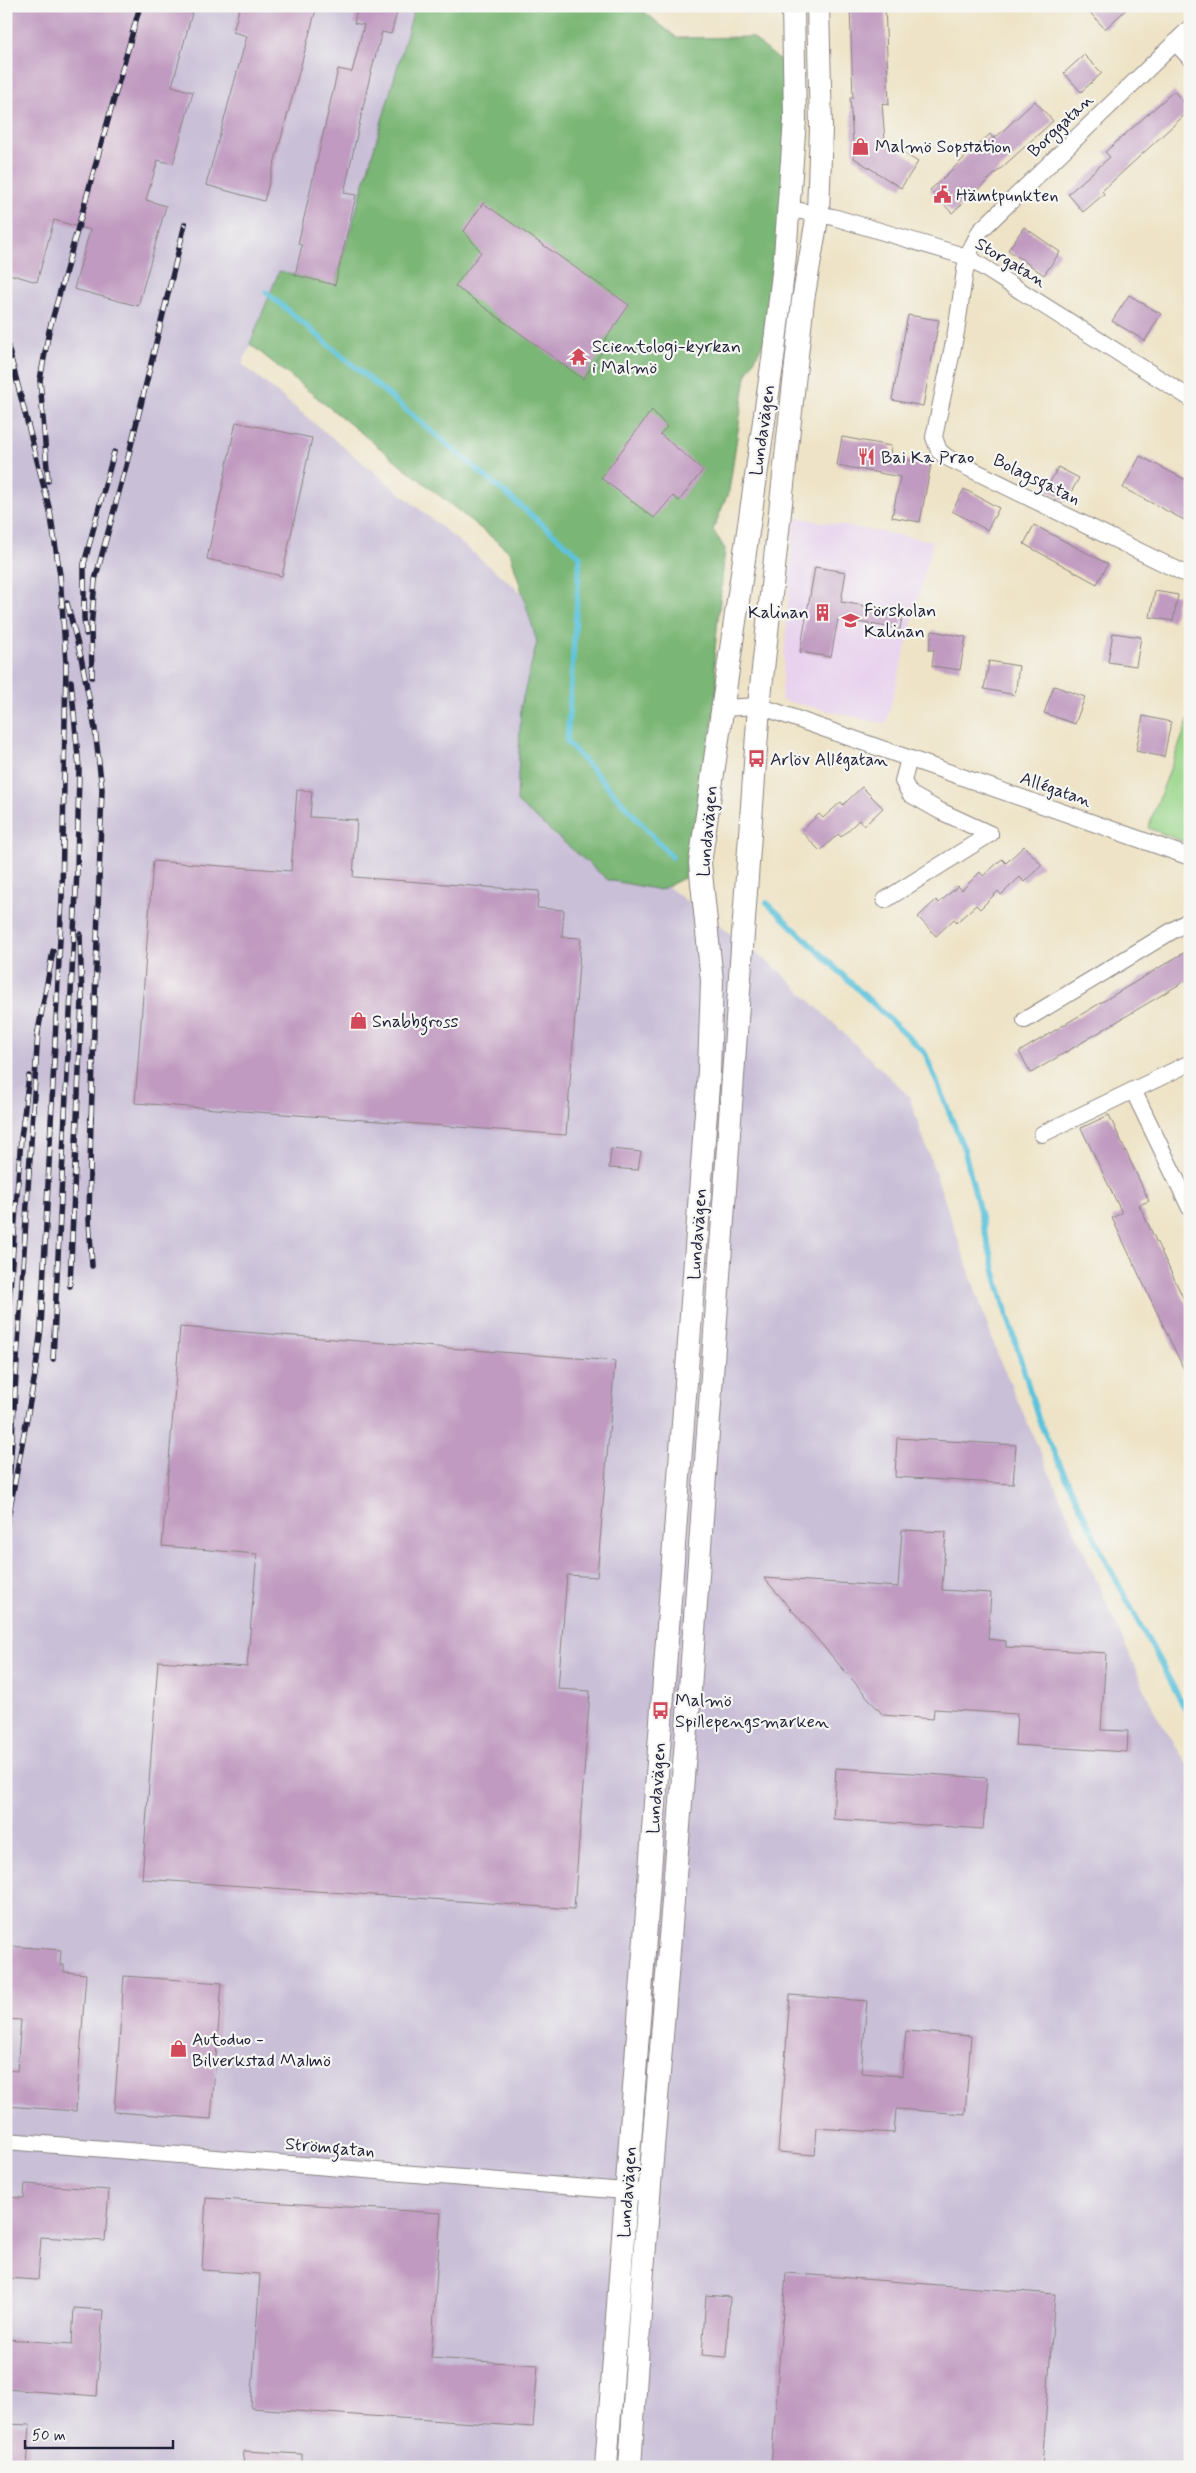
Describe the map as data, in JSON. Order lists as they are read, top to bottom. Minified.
{"streets":{"main road":["Lundavägen"],"street":["Borggatan","Storgatan","Bolagsgatan","Allégatan","Strömgatan"]},"crossings":[["Borggatan","Storgatan"],["Borggatan","Bolagsgatan"],["Storgatan","Lundavägen"],["Storgatan","Bolagsgatan"],["Lundavägen","Allégatan"],["Lundavägen","Strömgatan"]],"places":{"shop":["Malmö Sopstation","Snabbgross","Autoduo - Bilverkstad Malmö"],"public building":["Hämtpunkten"],"temple":["Scientologi-kyrkan i Malmö"],"restaurant":["Bai Ka Prao"],"building":["Kalinan"],"school or university":["Förskolan Kalinan"],"bus stop":["Arlöv Allégatan","Malmö Spillepengsmarken"]},"scale_bar":"50 m"}
